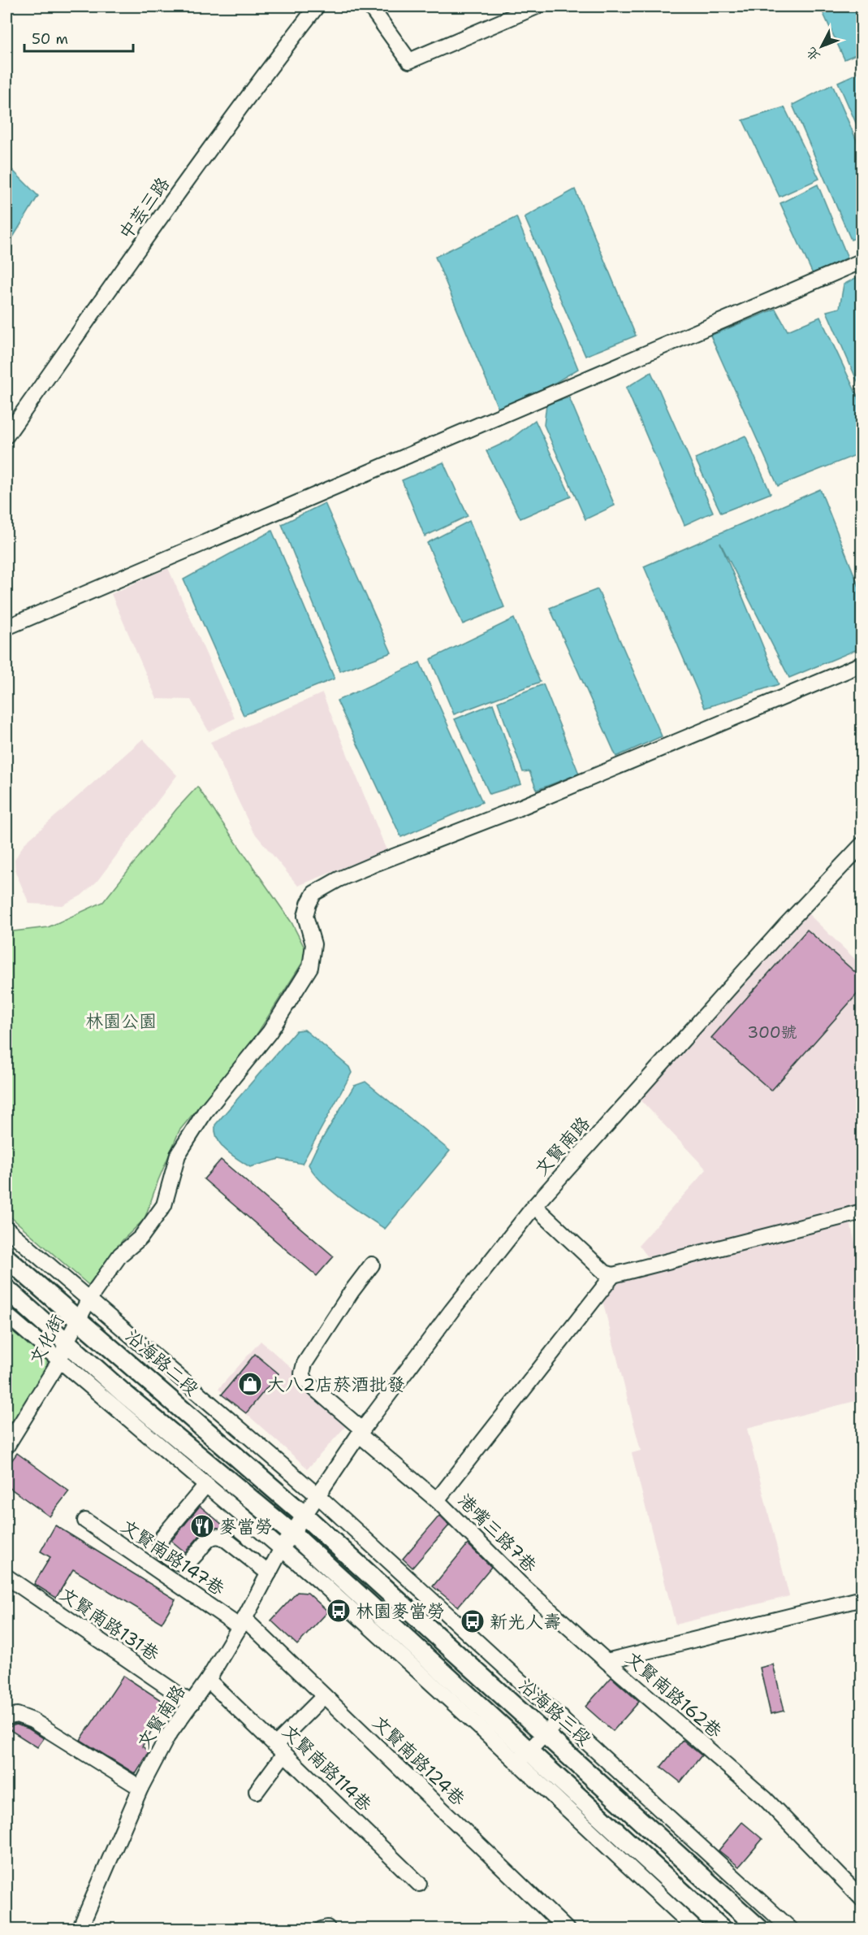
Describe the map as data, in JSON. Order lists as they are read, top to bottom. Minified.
{"streets":{"main road":["沿海路二段","沿海路三段"],"street":["中芸三路","文賢南路","文化街","港嘴三路7巷","文賢南路147巷","文賢南路131巷","文賢南路162巷","文賢南路124巷","文賢南路114巷"]},"crossings":[["文賢南路","沿海路二段"],["文賢南路","港嘴三路7巷"],["文賢南路","文賢南路147巷"],["文賢南路","文賢南路131巷"],["文賢南路","沿海路三段"],["文賢南路","文賢南路124巷"],["文賢南路","文賢南路114巷"],["文化街","沿海路二段"],["沿海路二段","沿海路三段"],["港嘴三路7巷","文賢南路162巷"],["文賢南路147巷","文賢南路124巷"]],"parks":["林園公園"],"places":{"shop":["大八2店菸酒批發"],"restaurant":["麥當勞"],"bus stop":["林園麥當勞","新光人壽"]},"house_numbers":["300號"],"scale_bar":"50 m","north":"bottom left"}
